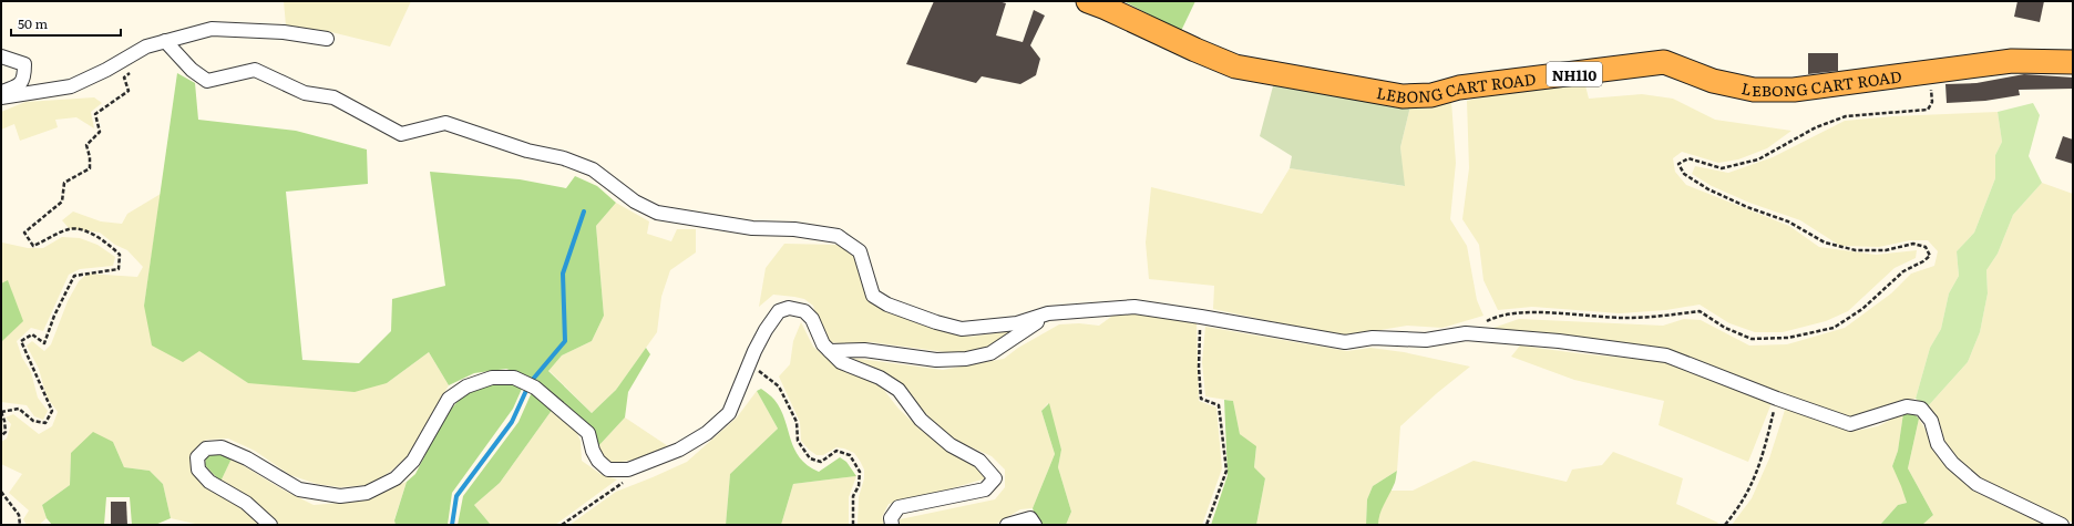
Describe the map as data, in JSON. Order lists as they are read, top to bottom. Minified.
{"streets":{"highway":["NH110","LEBONG CART ROAD"]},"scale_bar":"50 m"}
